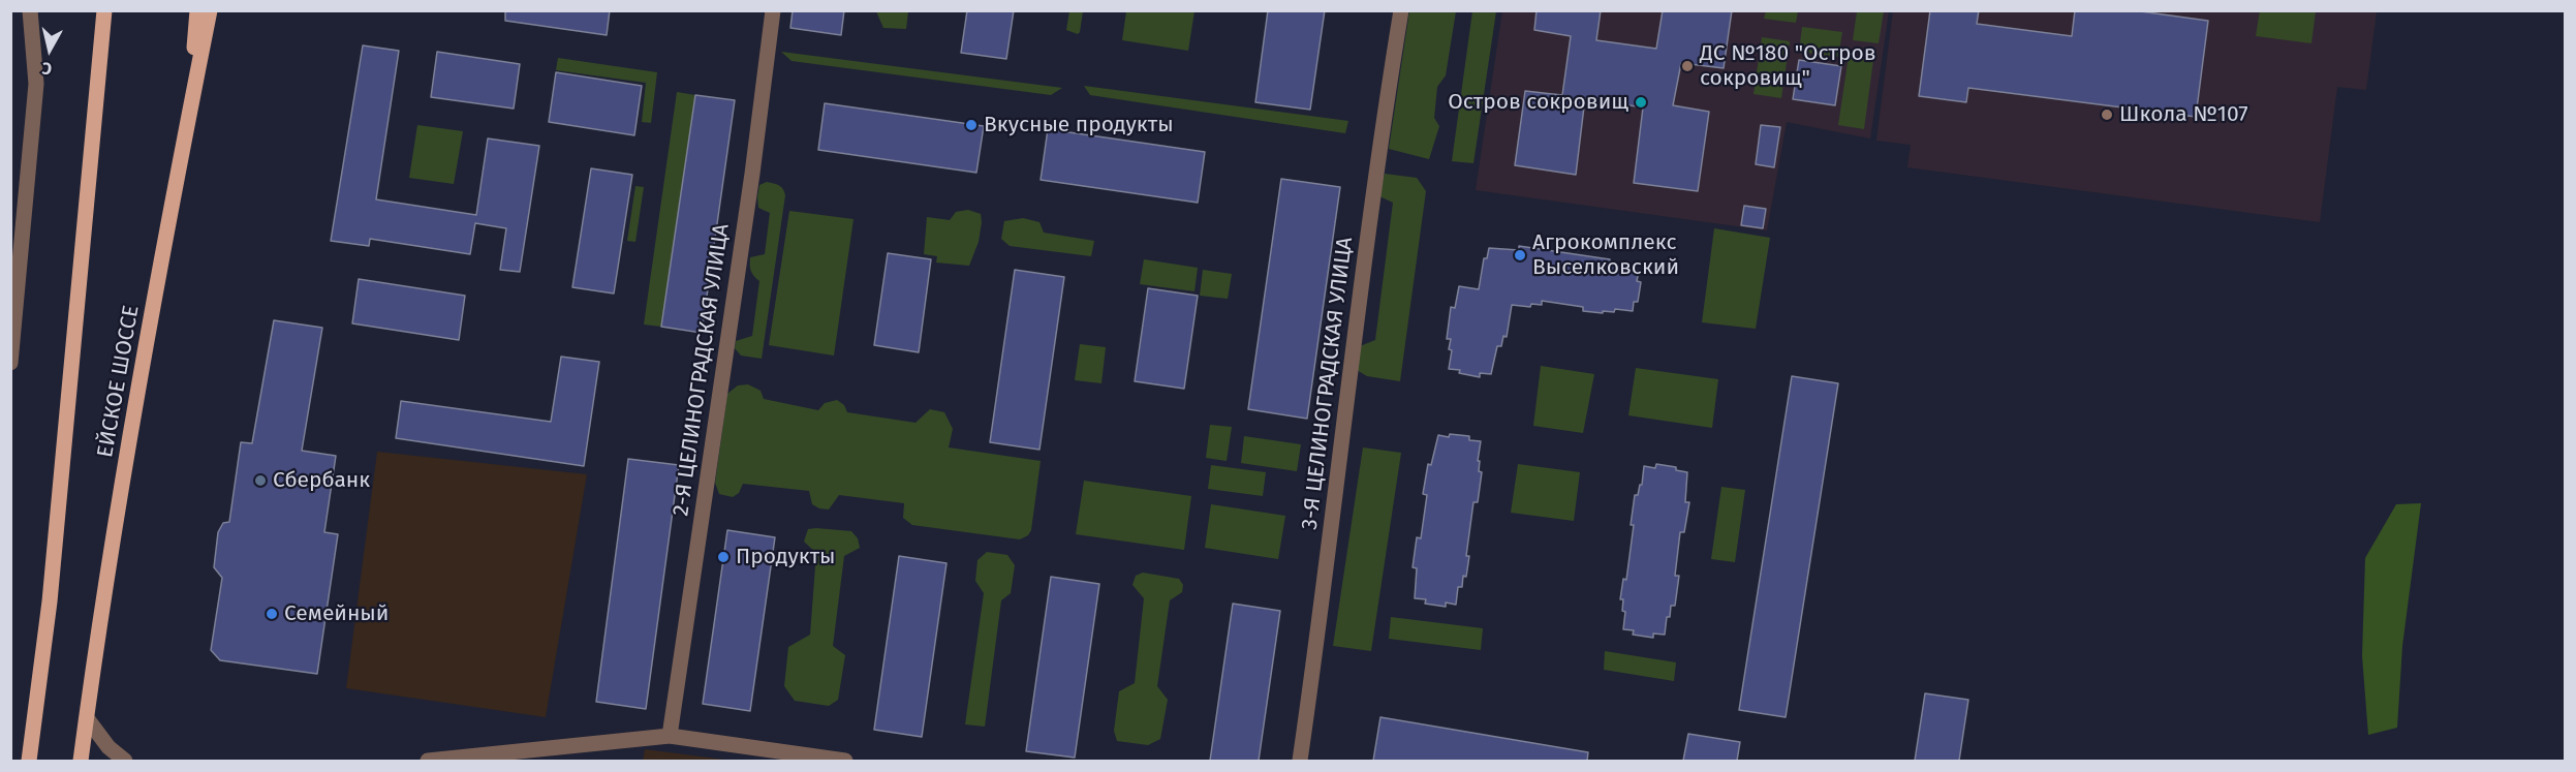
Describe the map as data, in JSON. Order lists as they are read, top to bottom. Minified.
{"streets":{"main road":["ЕЙСКОЕ ШОССЕ"],"street":["2-Я ЦЕЛИНОГРАДСКАЯ УЛИЦА","3-Я ЦЕЛИНОГРАДСКАЯ УЛИЦА"]},"places":["ДС №180 \"Остров сокровищ\"","Остров сокровищ","Школа №107","Вкусные продукты","Агрокомплекс Выселковский","Сбербанк","Продукты","Семейный"],"north":"bottom"}
